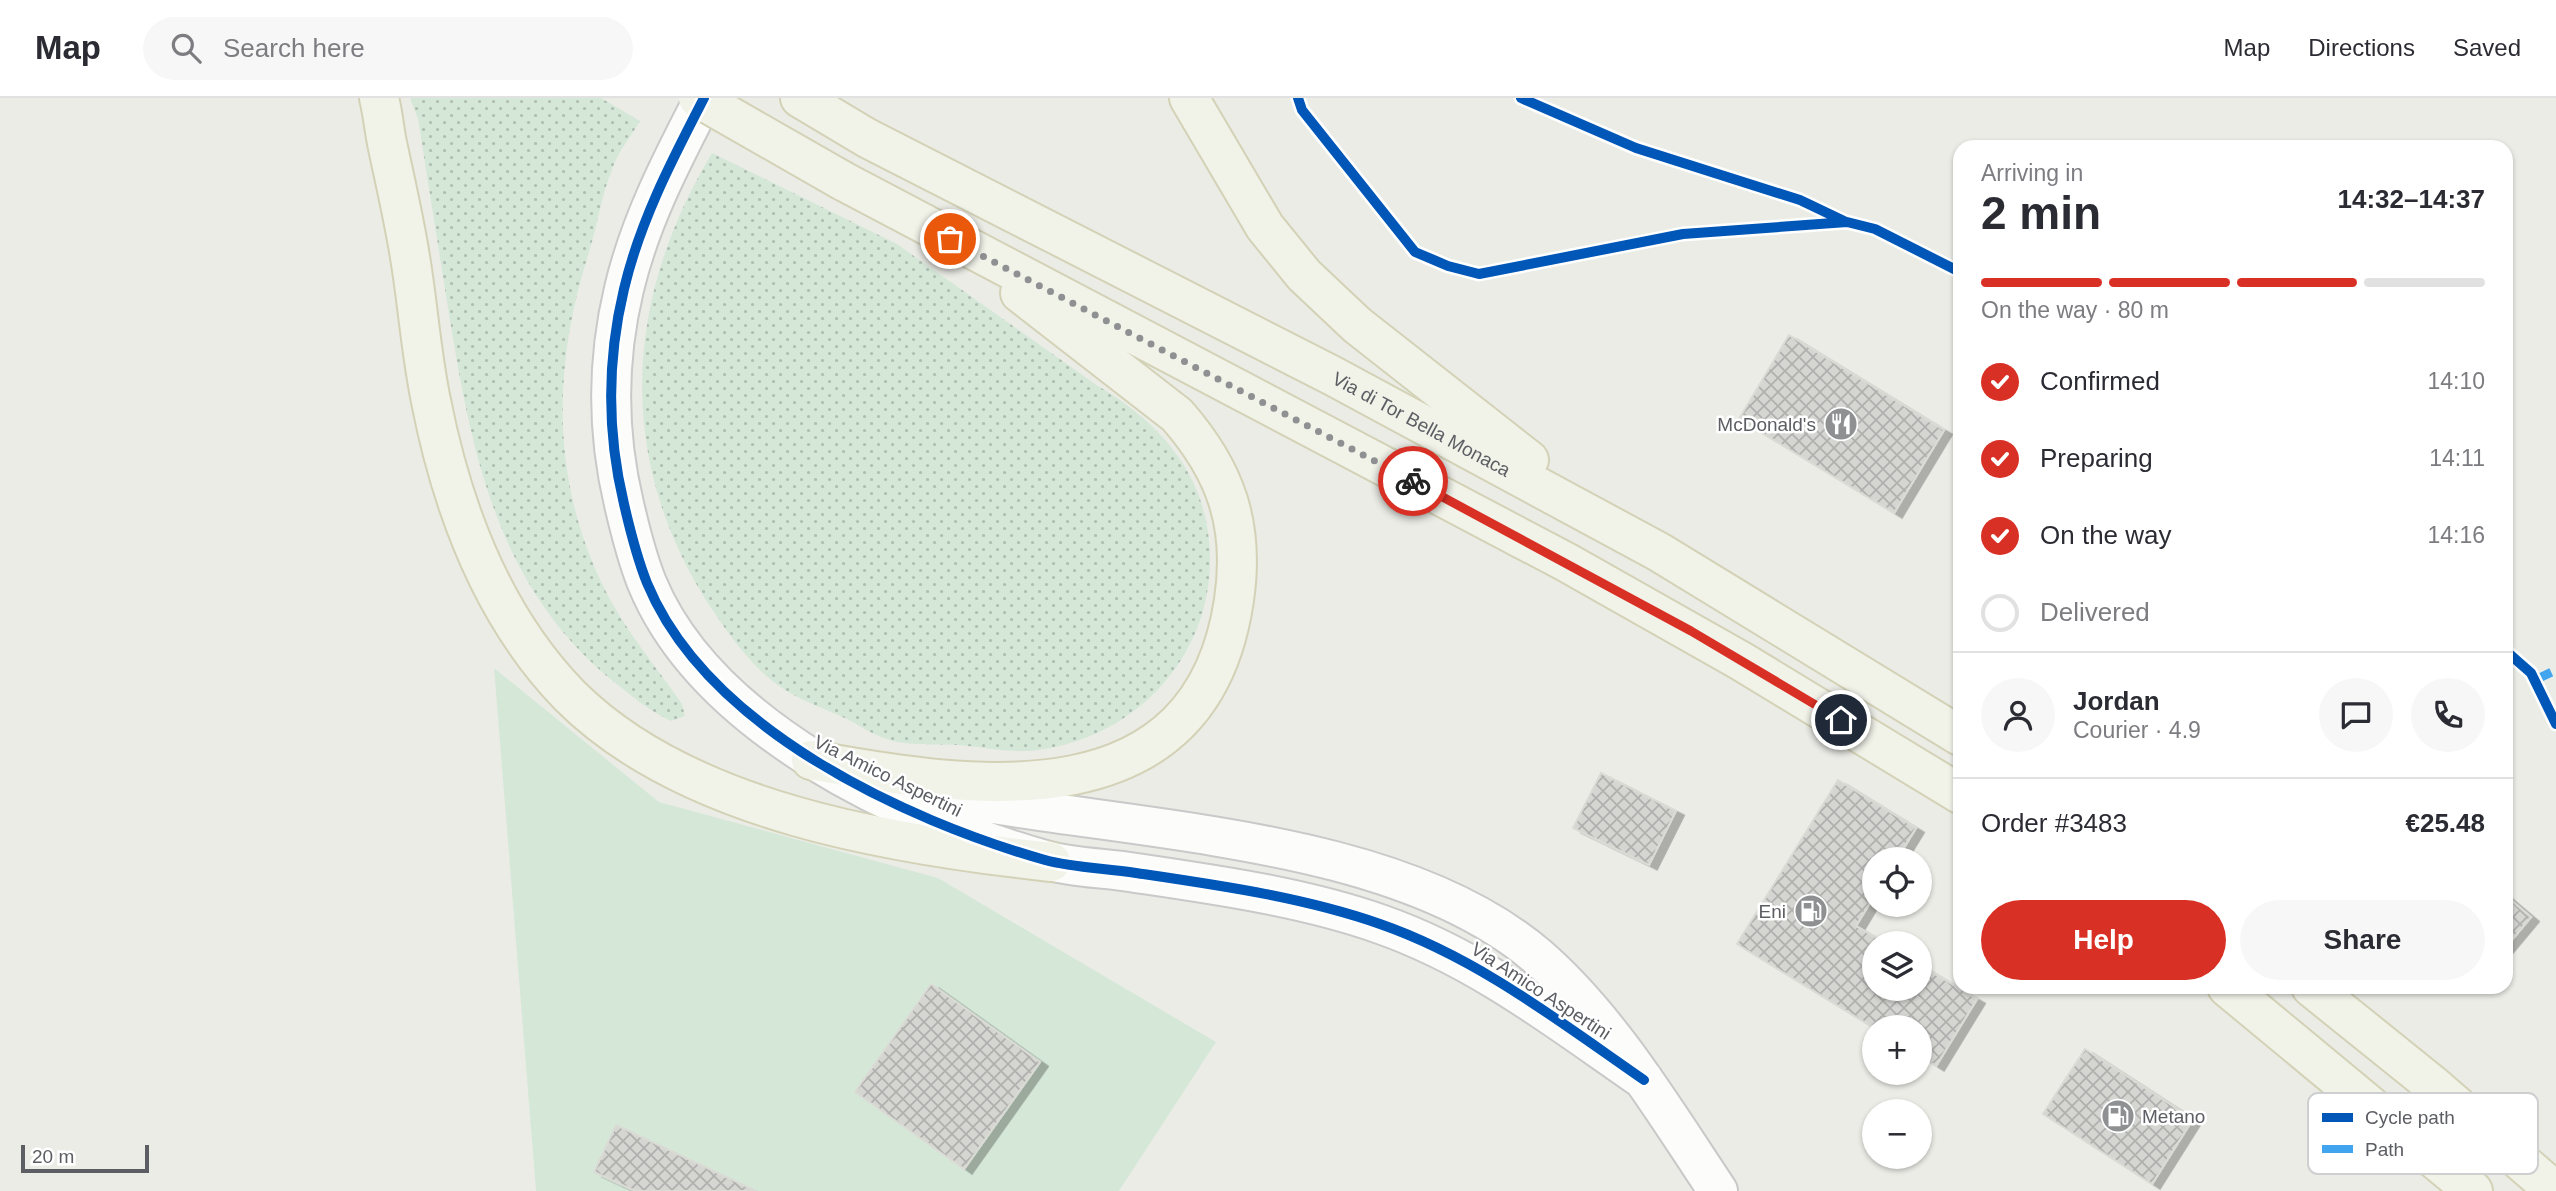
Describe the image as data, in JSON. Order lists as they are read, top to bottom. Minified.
{"streets":{"main road":["Via di Tor Bella Monaca"],"street":["Via Amico Aspertini"]},"places":{"restaurant":["McDonald's"],"fuel station":["Eni","Metano"]},"legend":["Cycle path","Path"],"scale_bar":"20 m","page":{"header":"Map","search":"Search here","nav":["Map","Directions","Saved"],"heading":["2 min","Arriving in","14:32–14:37"],"panel":["Jordan","Courier · 4.9","Order #3483","€25.48"],"bar":"On the way · 80 m","list":[["Confirmed","14:10"],["Preparing","14:11"],["On the way","14:16"],"Delivered"],"map_buttons":["+","−"],"buttons":["Help","Share"],"scale":"20 m"}}
